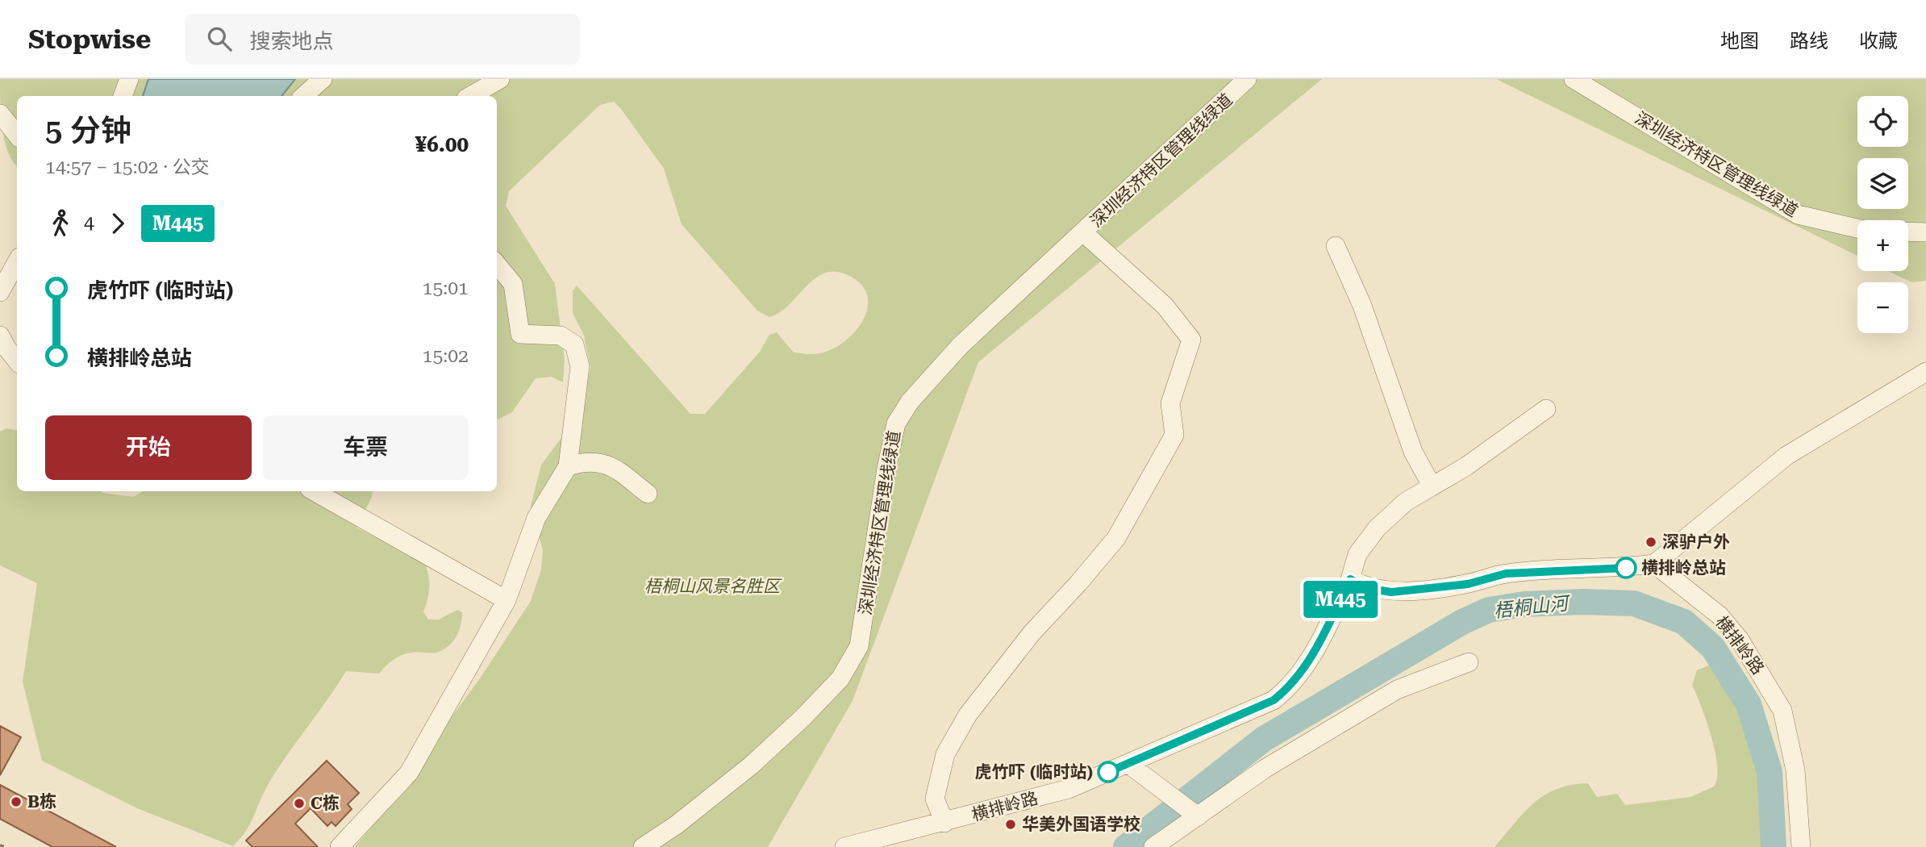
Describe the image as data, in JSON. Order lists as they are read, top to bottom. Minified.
{"streets":{"street":["深圳经济特区管理线绿道","横排岭路"]},"water":["梧桐山河"],"parks":["梧桐山风景名胜区"],"places":["深驴户外","横排岭总站","虎竹吓 (临时站)","B栋","C栋","华美外国语学校"],"lines":["bus line M445"],"page":{"header":"Stopwise","search":"搜索地点","nav":["地图","路线","收藏"],"on_map":"M445","map_buttons":["+","−"],"heading":["5 分钟","14:57 – 15:02 · 公交","¥6.00"],"legs":["4","M445"],"list":[{"name":"虎竹吓 (临时站)","value":"15:01"},{"name":"横排岭总站","value":"15:02"}],"buttons":["开始","车票"]}}
